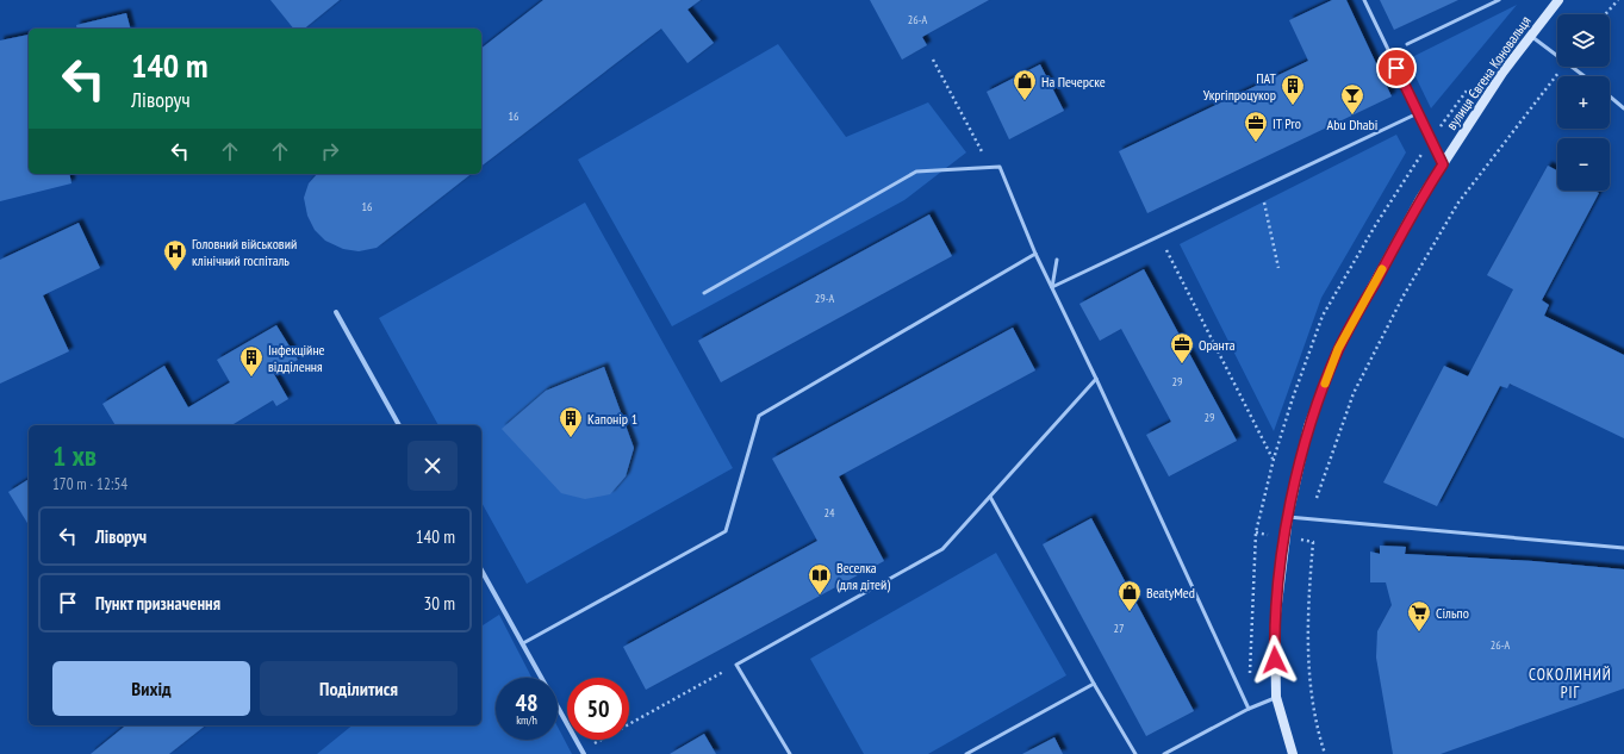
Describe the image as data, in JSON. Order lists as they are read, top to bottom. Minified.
{"streets":{"main road":["вулиця Євгена Коновальця"]},"districts":["СОКОЛИНИЙ РІГ"],"places":{"shop":["На Печерске","BeatyMed"],"building":["ПАТ Укргіпроцукор","Інфекційне відділення","Капонір 1"],"bar":["Abu Dhabi"],"office":["IT Pro","Оранта"],"hospital":["Головний військовий клінічний госпіталь"],"library":["Веселка (для дітей)"],"supermarket":["Сільпо"]},"house_numbers":["26-А","16","16","29-А","29","29","24","27","26-А"],"page":{"map_buttons":["+","−"],"turn":["140 m","Ліворуч"],"heading":["1 хв","170 m · 12:54"],"list":[{"name":"Ліворуч","value":"140 m"},{"name":"Пункт призначення","value":"30 m"}],"buttons":["Вихід","Поділитися"],"speed":"48 km/h","limit":"50"}}
